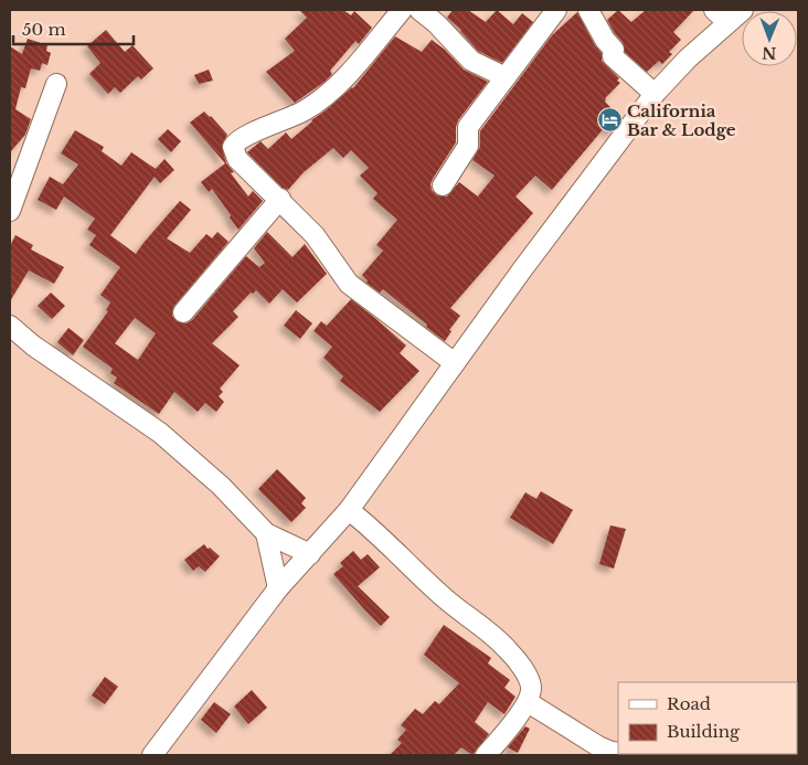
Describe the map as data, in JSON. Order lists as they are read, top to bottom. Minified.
{"places":{"hotel":["California Bar & Lodge"]},"legend":["Road","Building"],"scale_bar":"50 m","north":"bottom"}
